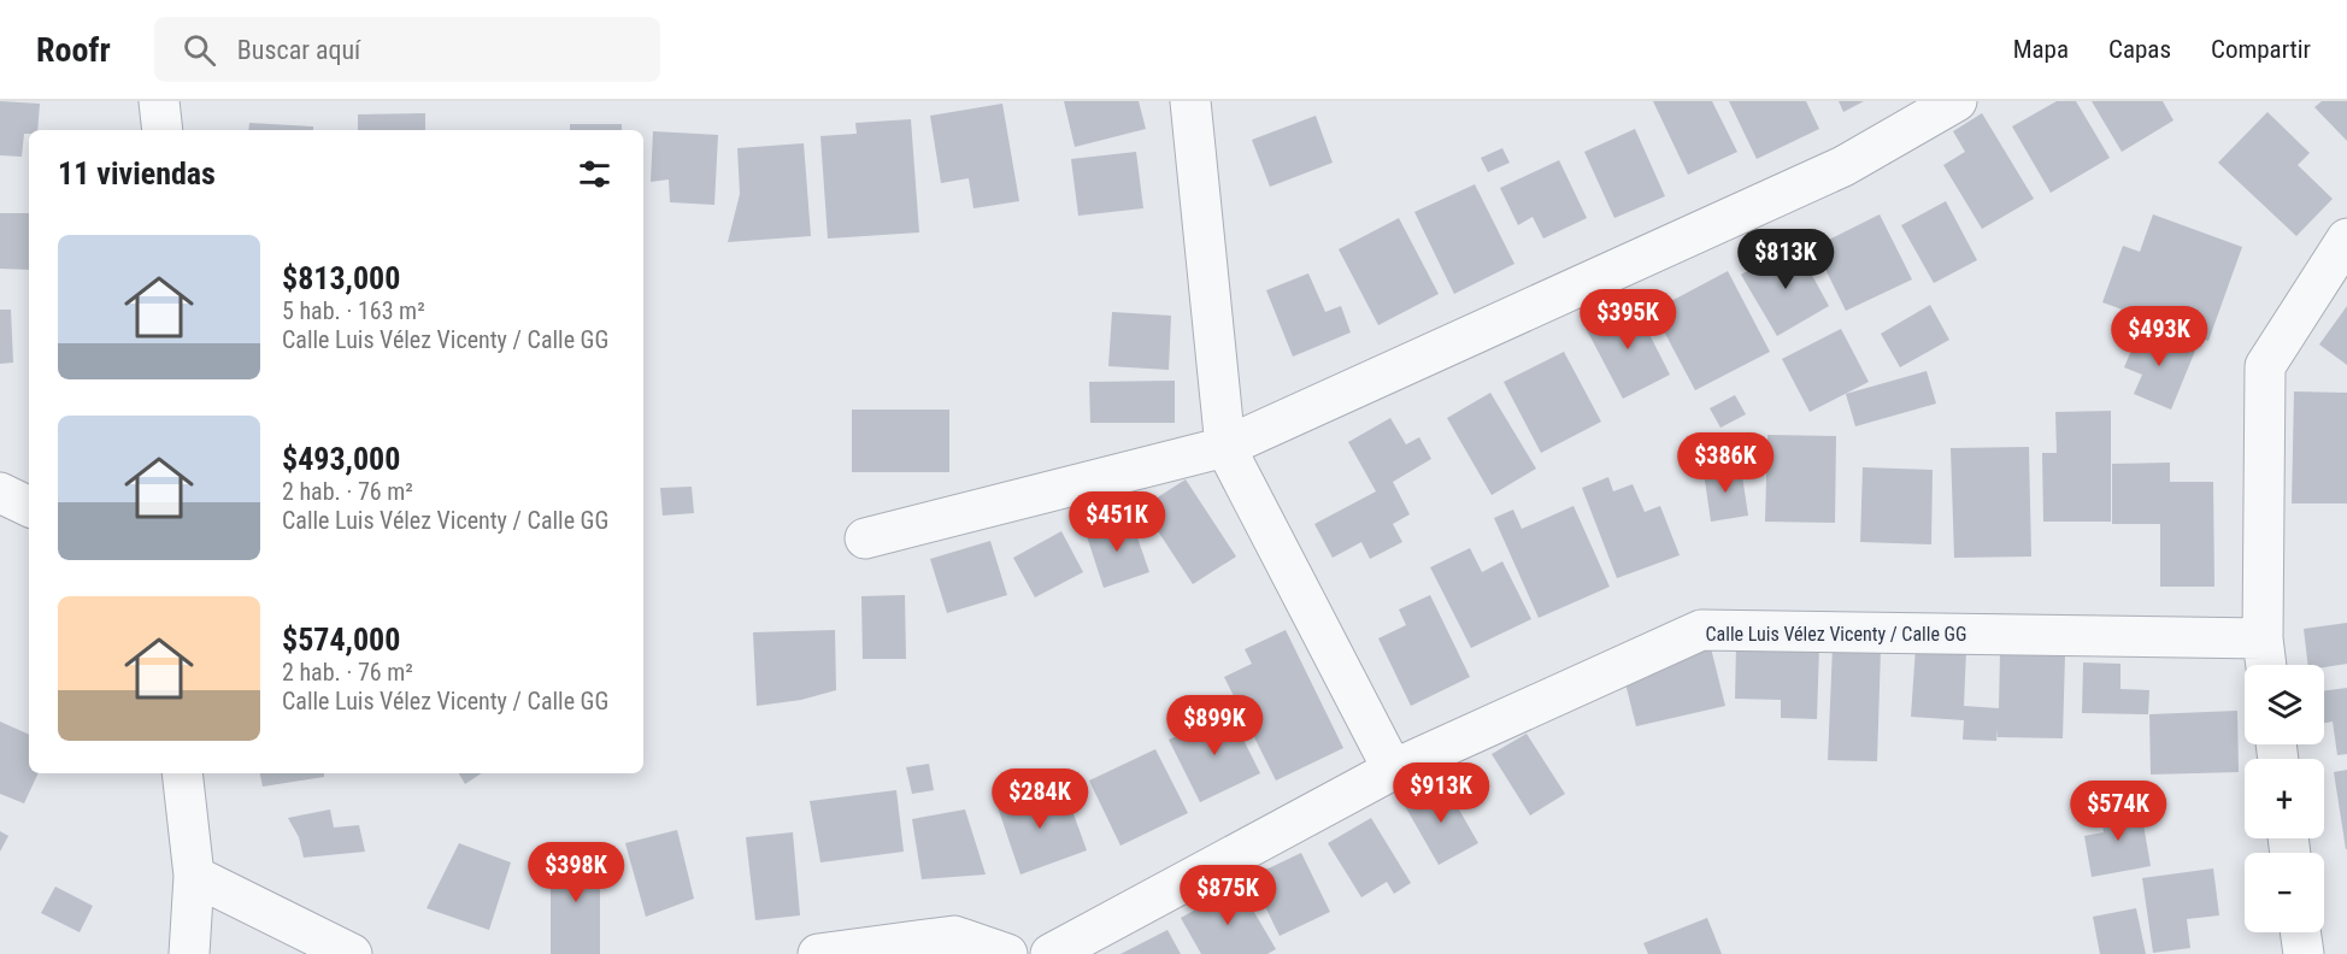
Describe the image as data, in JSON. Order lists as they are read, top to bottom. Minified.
{"streets":{"street":["Calle Luis Vélez Vicenty / Calle GG"]},"page":{"header":"Roofr","search":"Buscar aquí","nav":["Mapa","Capas","Compartir"],"heading":"11 viviendas","list":[{"name":"$813,000","note":"5 hab. · 163 m² · Calle Luis Vélez Vicenty / Calle GG"},{"name":"$493,000","note":"2 hab. · 76 m² · Calle Luis Vélez Vicenty / Calle GG"},{"name":"$574,000","note":"2 hab. · 76 m² · Calle Luis Vélez Vicenty / Calle GG"}],"price":["$813K","$395K","$493K","$386K","$451K","$899K","$913K","$284K","$574K","$398K","$875K"],"map_buttons":["+","−"]}}
